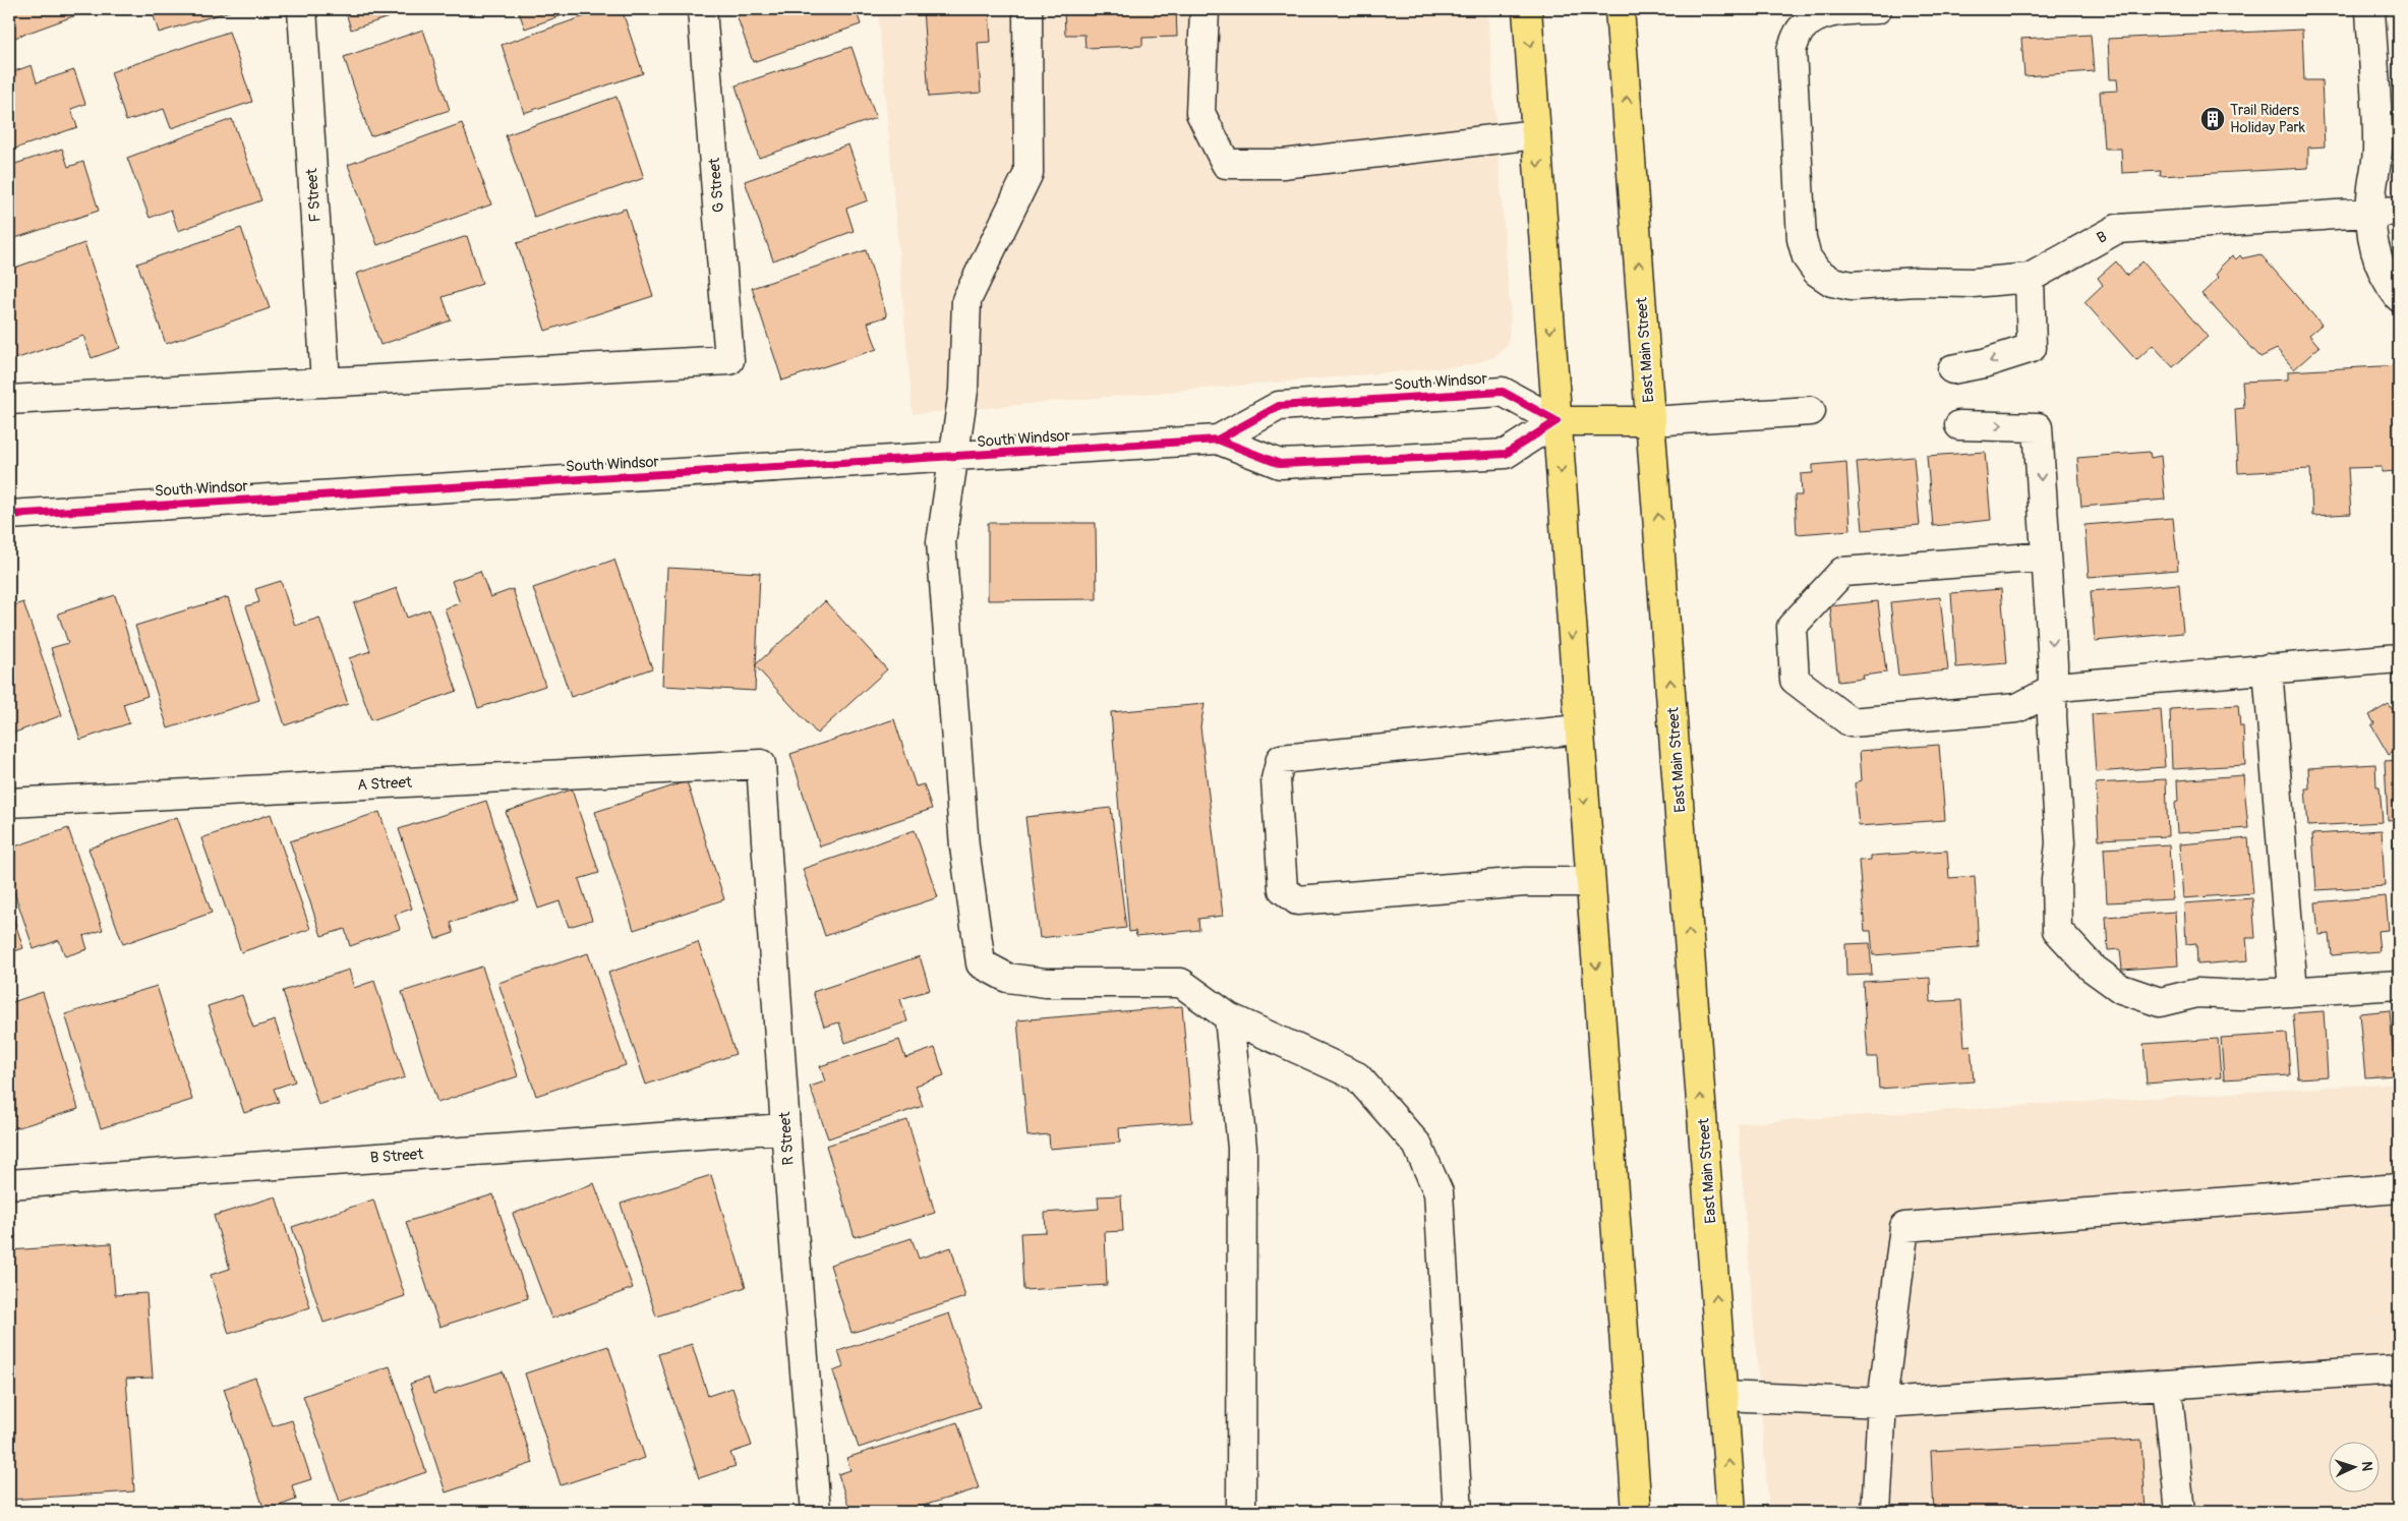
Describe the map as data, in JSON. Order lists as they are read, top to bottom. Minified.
{"streets":{"main road":["East Main Street","South Windsor"],"street":["G Street","F Street","B","A Street","R Street","B Street"]},"crossings":[["G Street","F Street"],["East Main Street","South Windsor"],["A Street","R Street"],["R Street","B Street"]],"places":{"building":["Trail Riders Holiday Park"]},"north":"right"}
